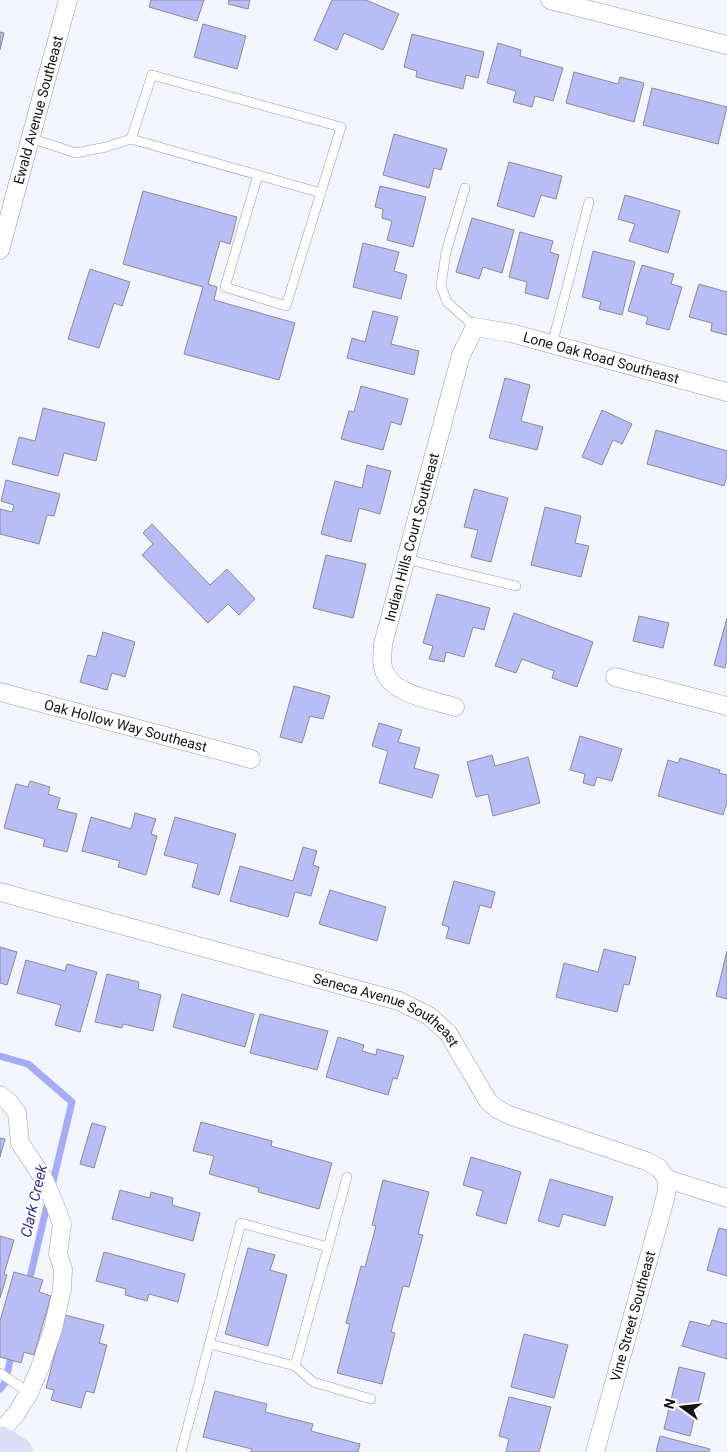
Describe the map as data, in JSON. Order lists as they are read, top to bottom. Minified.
{"streets":{"street":["Ewald Avenue Southeast","Lone Oak Road Southeast","Indian Hills Court Southeast","Oak Hollow Way Southeast","Seneca Avenue Southeast","Vine Street Southeast"]},"crossings":[["Lone Oak Road Southeast","Indian Hills Court Southeast"],["Seneca Avenue Southeast","Vine Street Southeast"]],"water":["Clark Creek"],"north":"left"}
